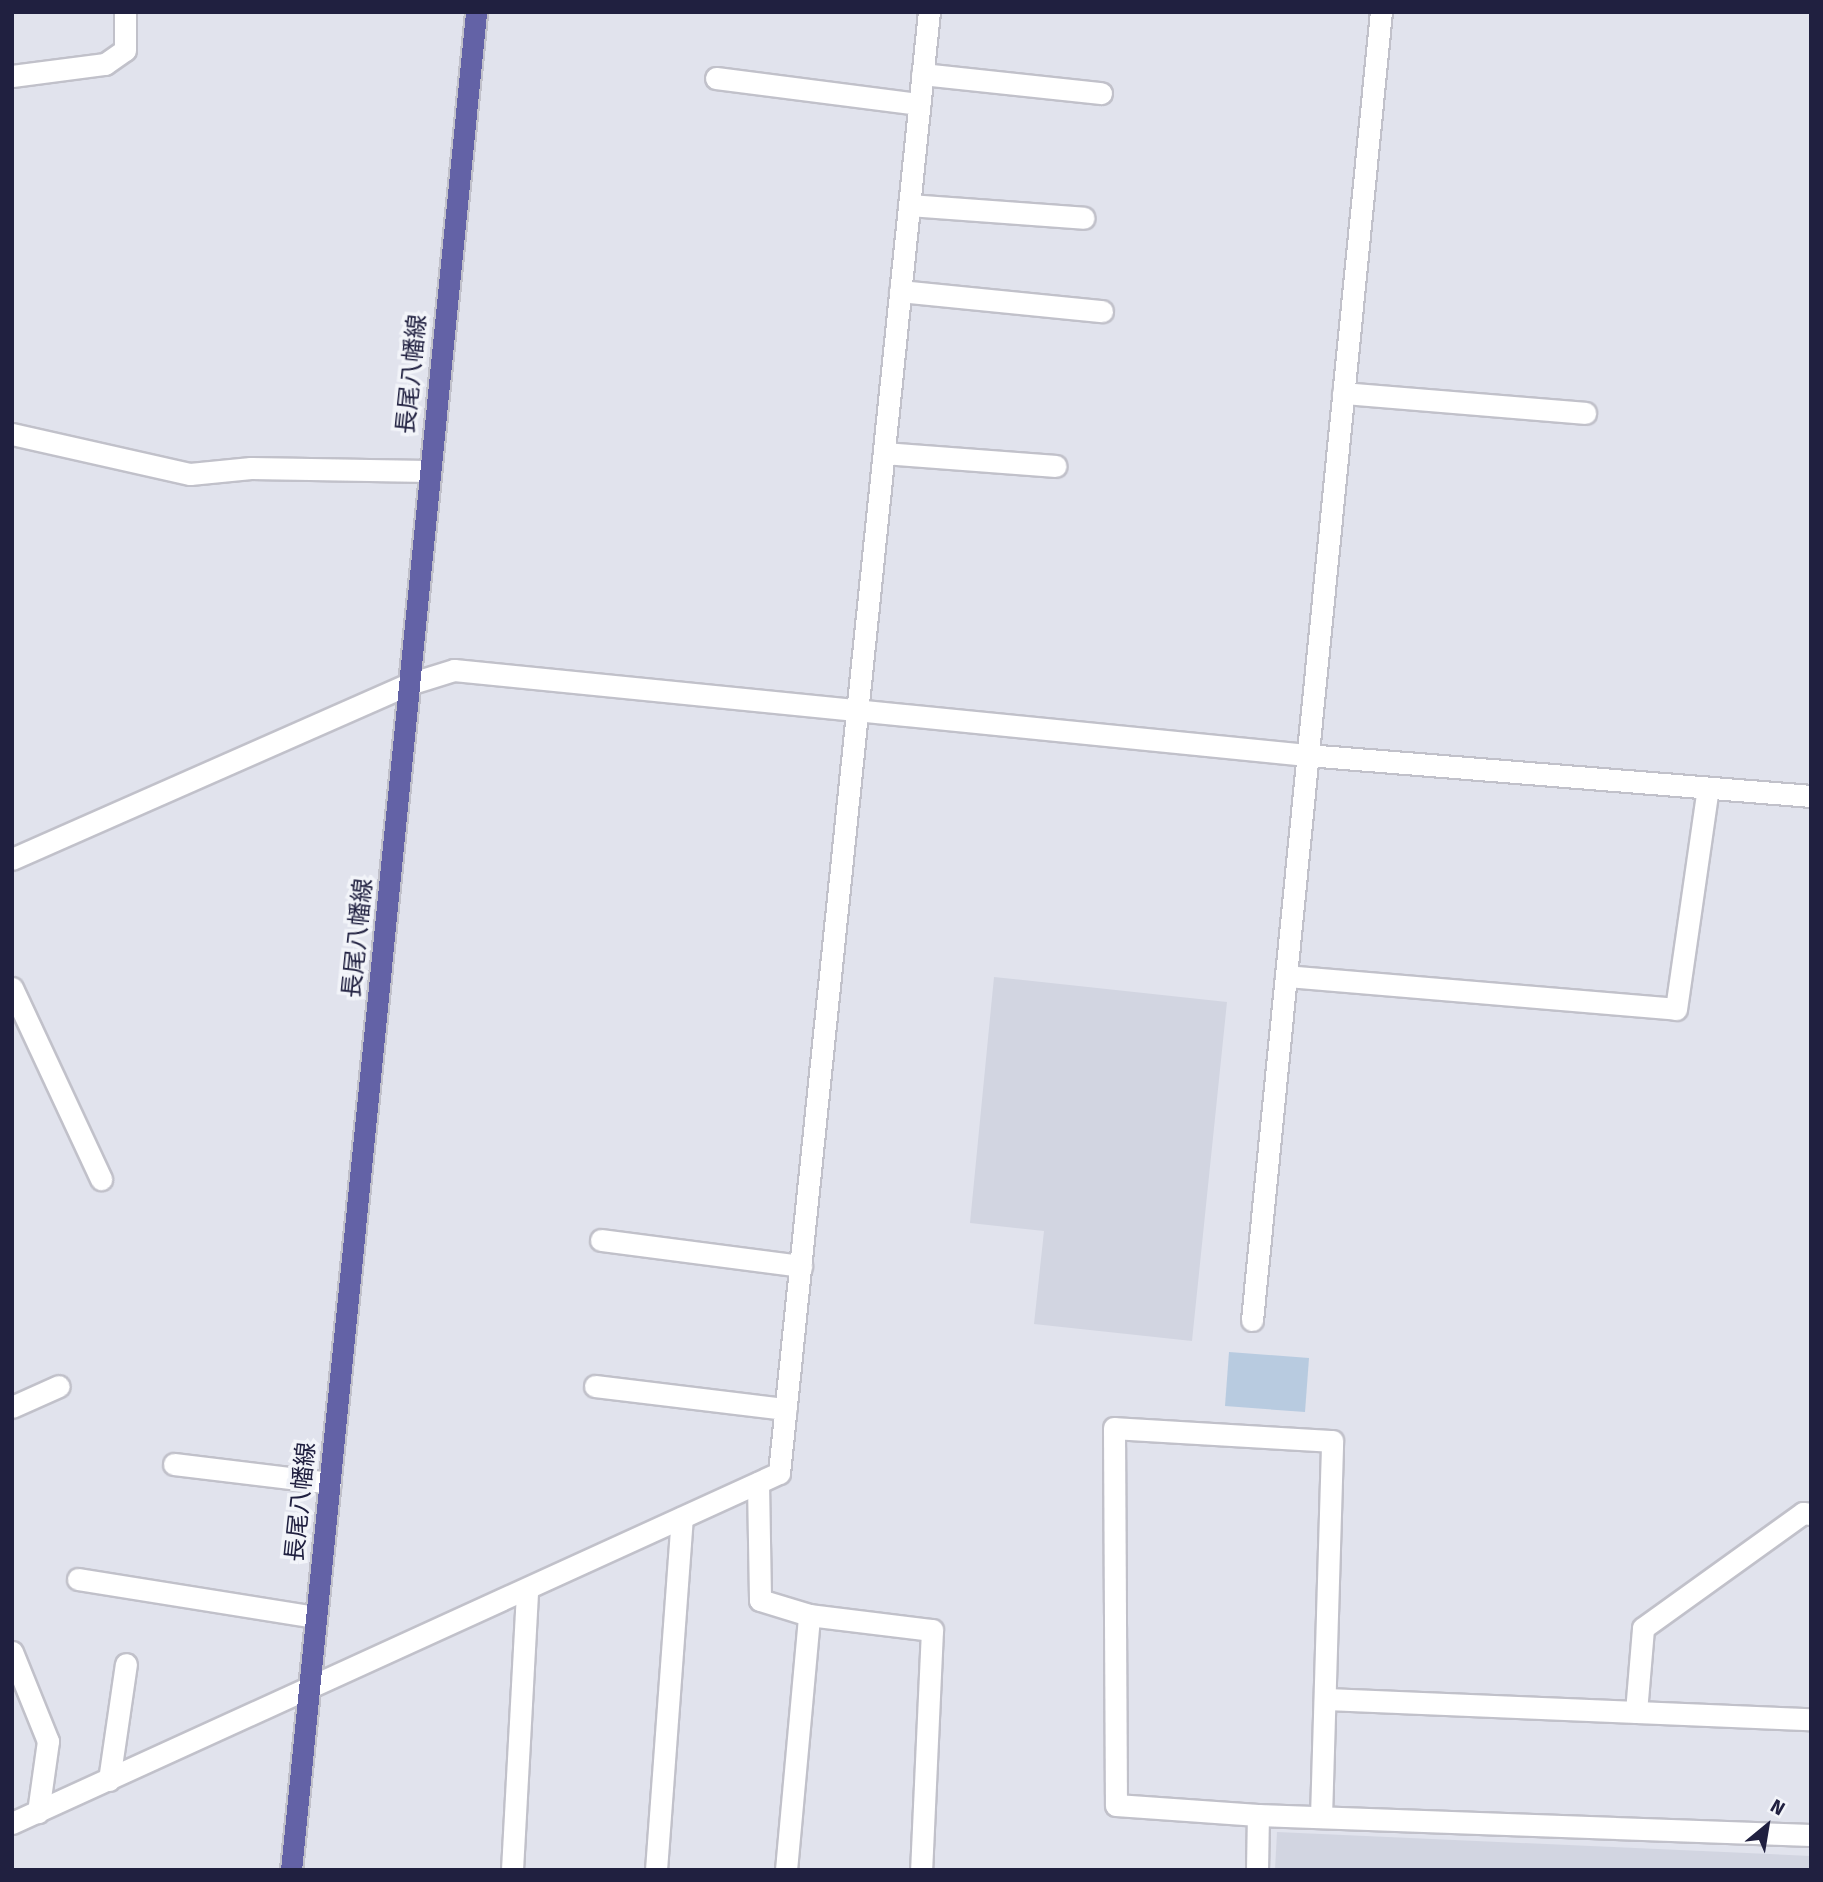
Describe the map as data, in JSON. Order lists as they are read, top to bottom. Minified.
{"streets":{"main road":["長尾八幡線"]},"north":"top right"}
